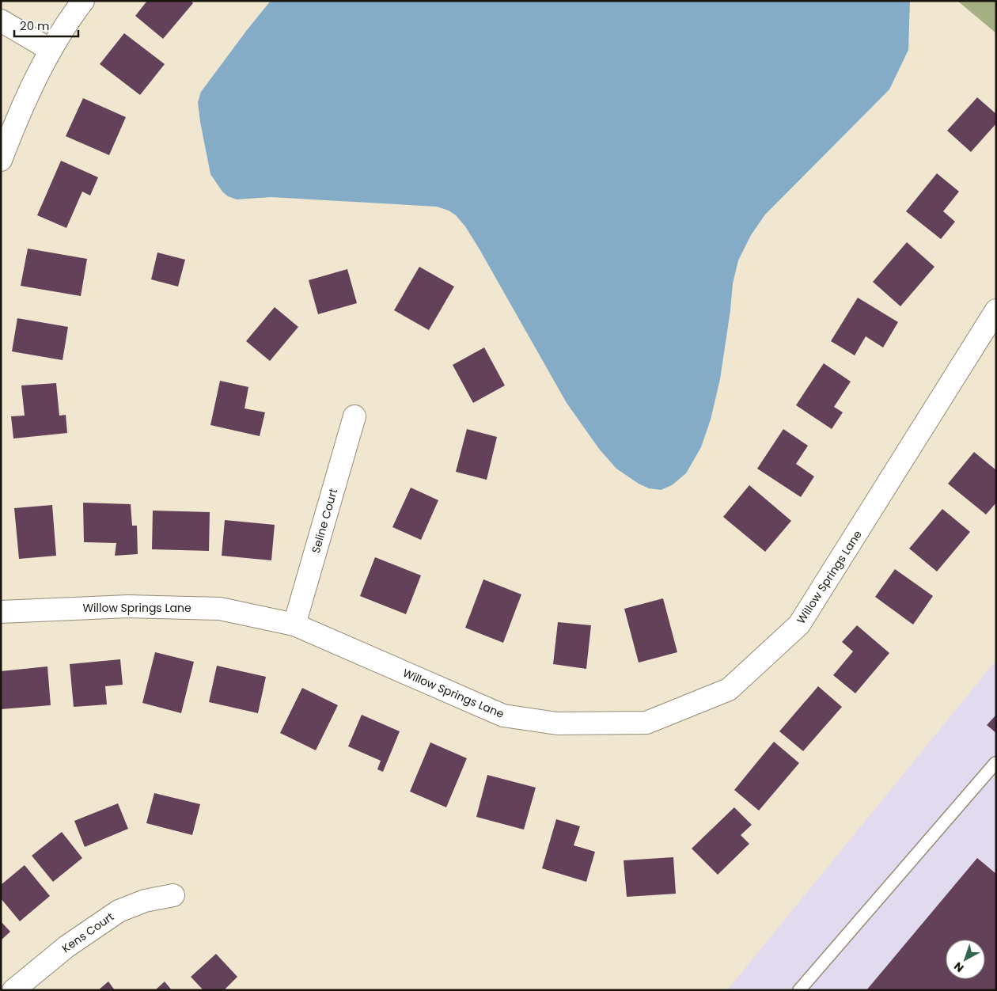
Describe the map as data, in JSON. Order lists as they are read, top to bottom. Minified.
{"streets":{"street":["Seline Court","Willow Springs Lane","Kens Court"]},"crossings":[["Seline Court","Willow Springs Lane"]],"scale_bar":"20 m","north":"bottom left"}
